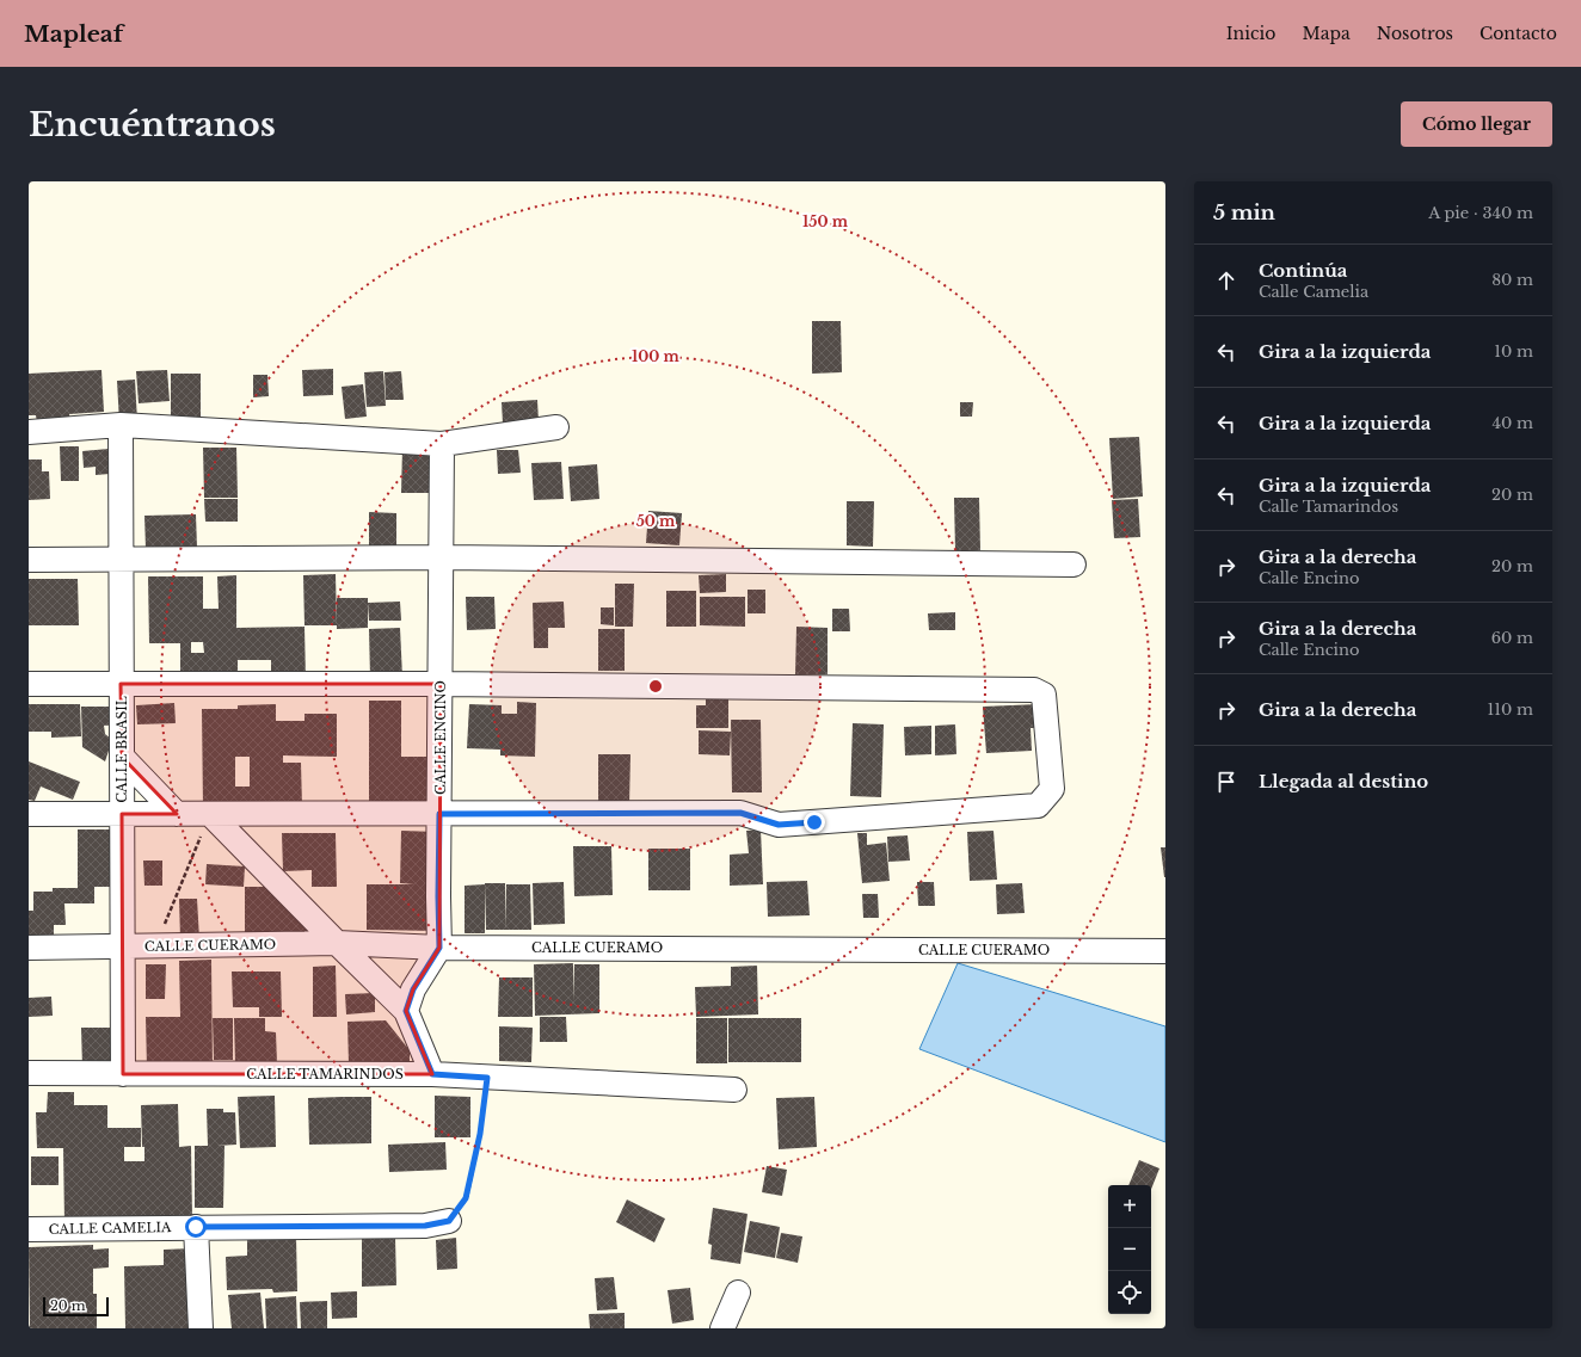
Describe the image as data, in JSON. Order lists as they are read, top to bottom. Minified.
{"streets":{"street":["CALLE ENCINO","CALLE BRASIL","CALLE CUERAMO","CALLE TAMARINDOS","CALLE CAMELIA"]},"crossings":[["CALLE ENCINO","CALLE CUERAMO"],["CALLE BRASIL","CALLE CUERAMO"],["CALLE BRASIL","CALLE TAMARINDOS"]],"scale_bar":"20 m","page":{"header":"Mapleaf","nav":["Inicio","Mapa","Nosotros","Contacto"],"buttons":"Cómo llegar","title":"Encuéntranos","heading":["5 min","A pie · 340 m"],"list":[["Continúa","Calle Camelia","80 m"],["Gira a la izquierda","10 m"],["Gira a la izquierda","40 m"],["Gira a la izquierda","Calle Tamarindos","20 m"],["Gira a la derecha","Calle Encino","20 m"],["Gira a la derecha","Calle Encino","60 m"],["Gira a la derecha","110 m"],"Llegada al destino"],"map_buttons":["+","−"],"scale":"20 m"},"rings":["150 m","100 m","50 m"]}
